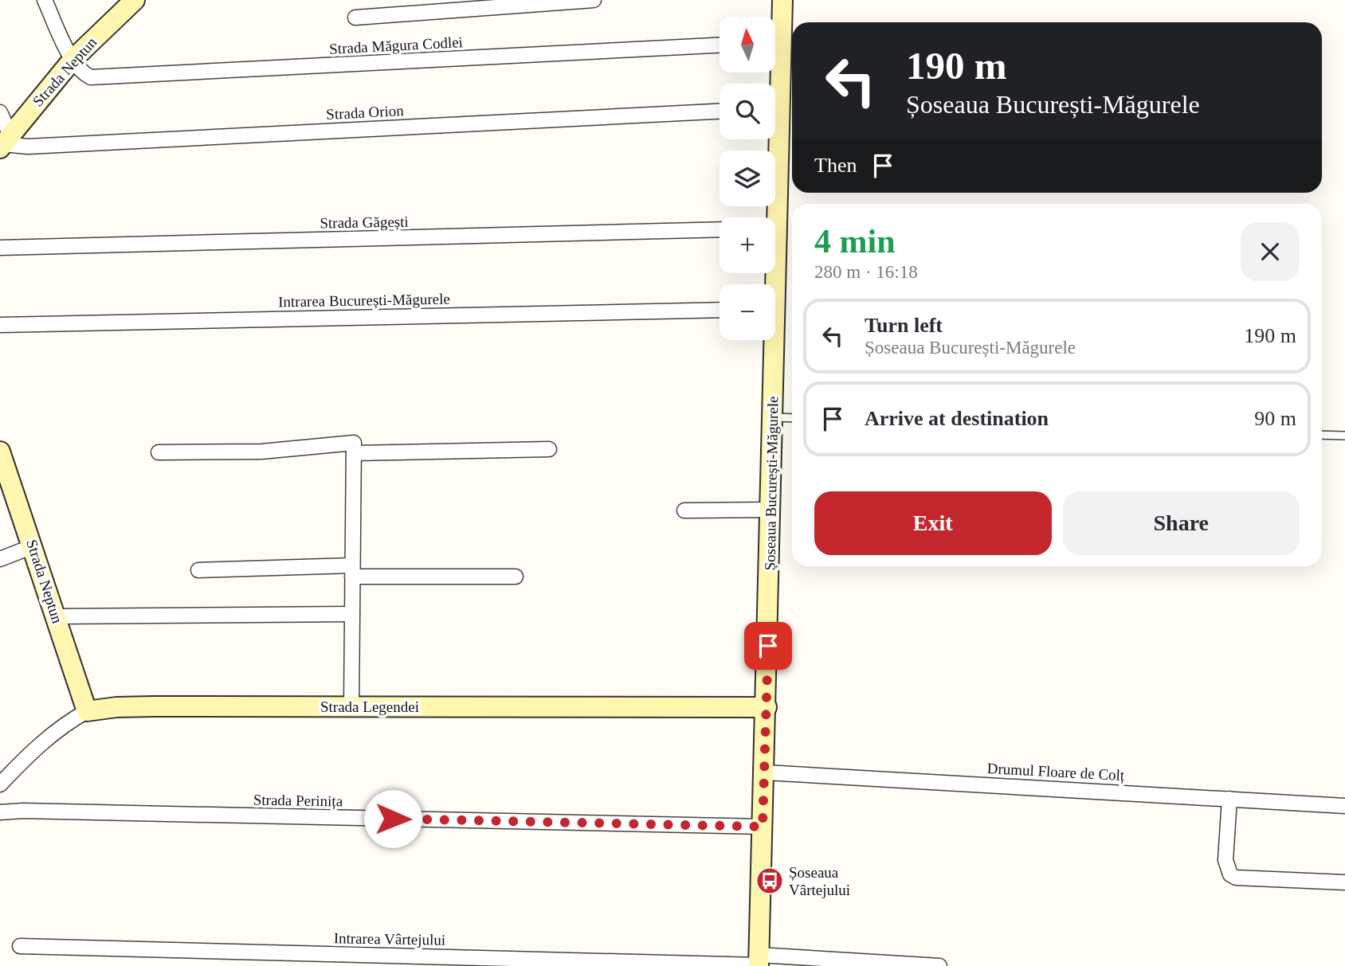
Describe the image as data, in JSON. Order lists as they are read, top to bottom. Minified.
{"streets":{"street":["Strada Măgura Codlei","Strada Neptun","Strada Orion","Strada Găgești","Intrarea București-Măgurele","Șoseaua București-Măgurele","Strada Legendei","Drumul Floare de Colț","Strada Perinița","Intrarea Vârtejului"]},"crossings":[["Strada Măgura Codlei","Strada Neptun"],["Strada Neptun","Strada Orion"],["Strada Neptun","Strada Legendei"],["Șoseaua București-Măgurele","Strada Legendei"],["Șoseaua București-Măgurele","Drumul Floare de Colț"],["Șoseaua București-Măgurele","Strada Perinița"],["Șoseaua București-Măgurele","Intrarea Vârtejului"]],"places":{"bus stop":["Șoseaua Vârtejului"]},"north":"top","page":{"map_buttons":["+","−"],"turn":["190 m","Șoseaua București-Măgurele"],"then":"Then","heading":["4 min","280 m · 16:18"],"list":[{"name":"Turn left","note":"Șoseaua București-Măgurele","value":"190 m"},{"name":"Arrive at destination","value":"90 m"}],"buttons":["Exit","Share"]}}
